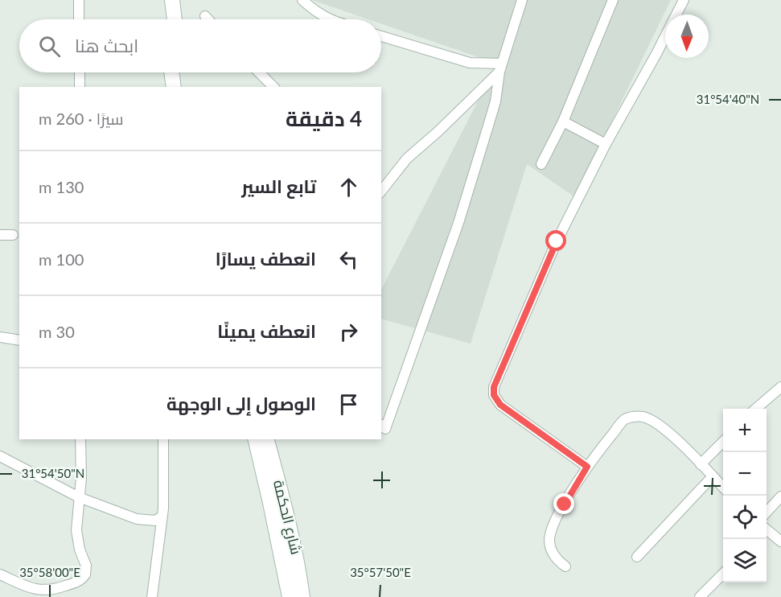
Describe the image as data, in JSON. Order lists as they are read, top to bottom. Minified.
{"streets":{"street":["شارع الحكمة"]},"north":"bottom","page":{"search":"ابحث هنا","heading":["4 دقيقة","سيرًا · 260 m"],"list":[["تابع السير","130 m"],["انعطف يسارًا","100 m"],["انعطف يمينًا","30 m"],"الوصول إلى الوجهة"],"map_buttons":["+","−"]},"coordinates":["31°54'40\"N","31°54'50\"N","35°58'00\"E","35°57'50\"E"]}
